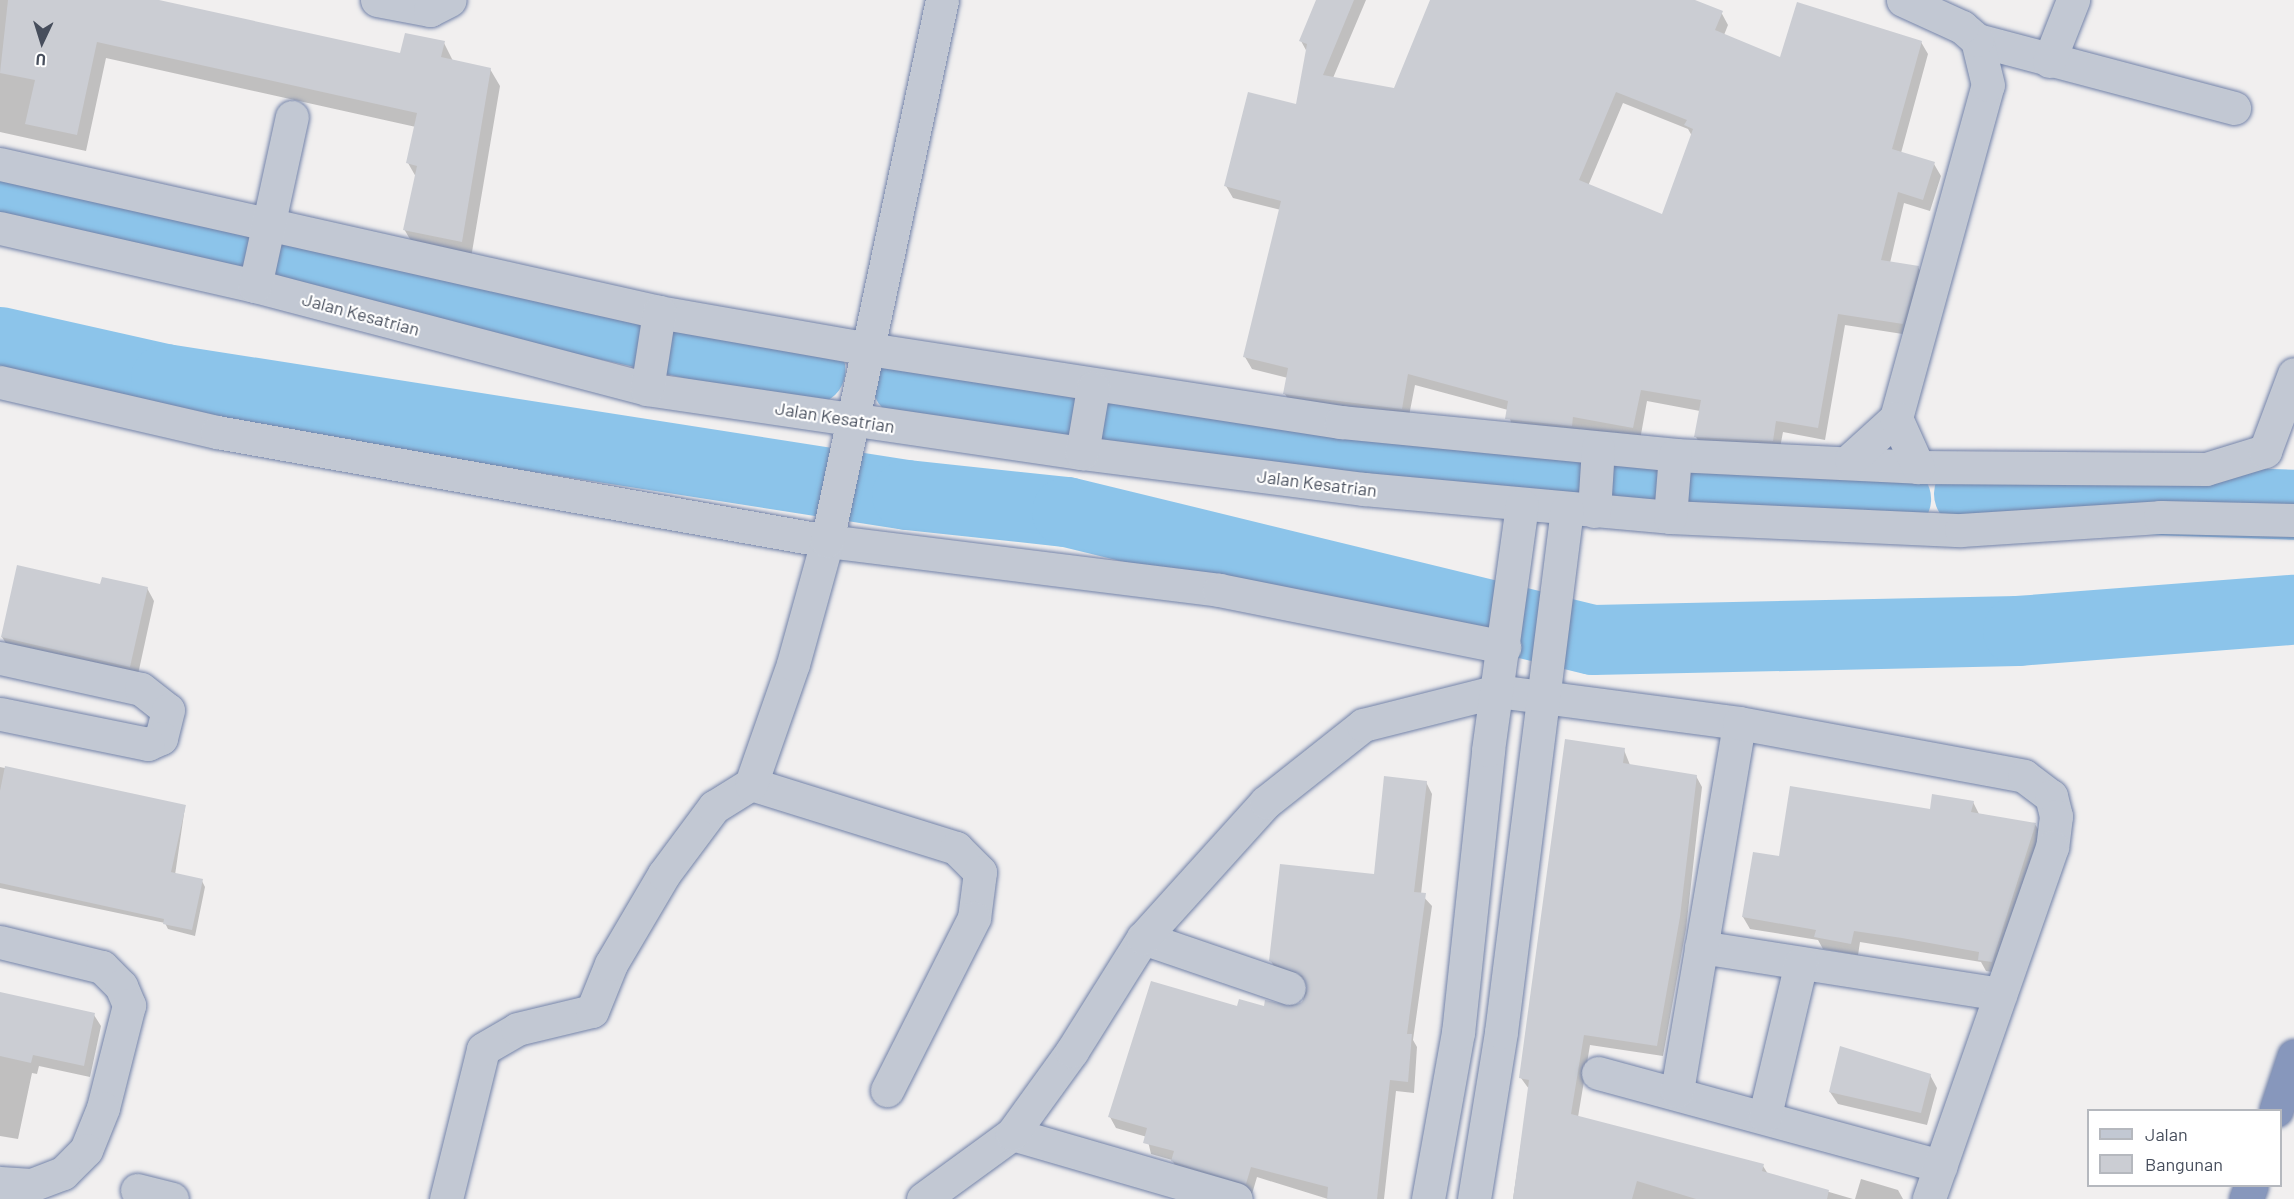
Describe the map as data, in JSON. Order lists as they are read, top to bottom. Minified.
{"streets":{"street":["Jalan Kesatrian"]},"legend":["Jalan","Bangunan"],"north":"bottom"}
